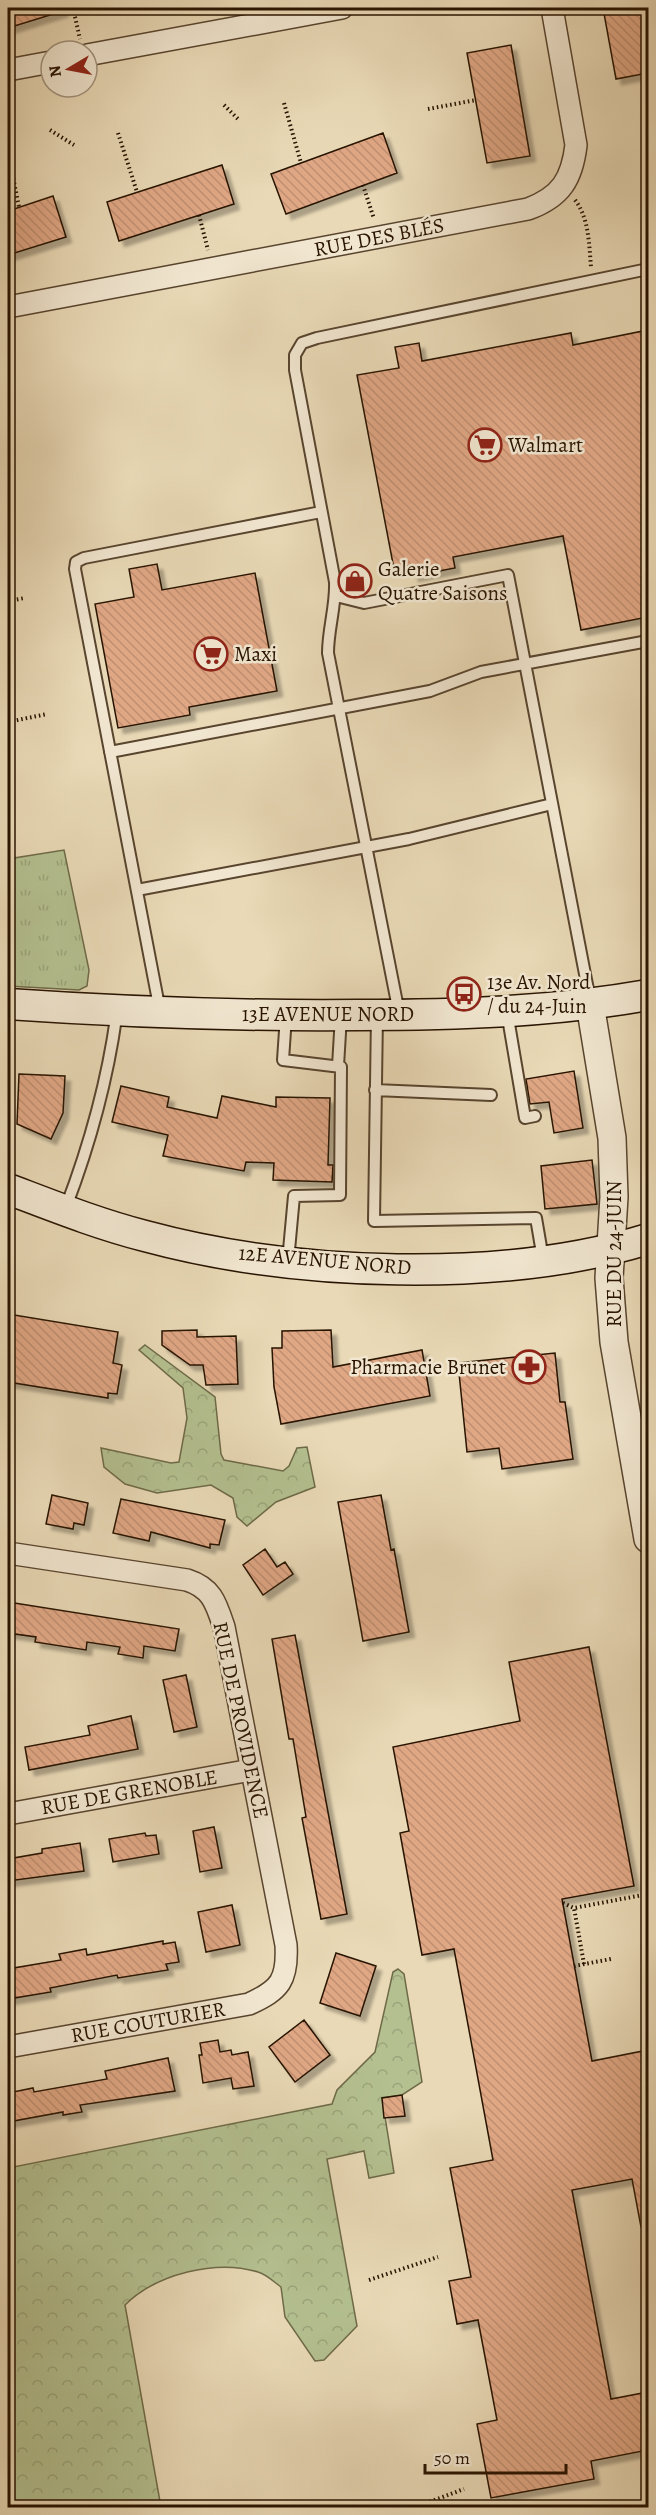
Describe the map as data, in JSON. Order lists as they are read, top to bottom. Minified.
{"streets":{"main road":["13E AVENUE NORD","12E AVENUE NORD"],"street":["RUE DES BLÉS","RUE DU 24-JUIN","RUE DE PROVIDENCE","RUE DE GRENOBLE","RUE COUTURIER"]},"crossings":[["13E AVENUE NORD","RUE DU 24-JUIN"],["RUE DU 24-JUIN","12E AVENUE NORD"],["RUE DE PROVIDENCE","RUE DE GRENOBLE"],["RUE DE PROVIDENCE","RUE COUTURIER"]],"places":{"supermarket":["Walmart","Maxi"],"shop":["Galerie Quatre Saisons"],"bus stop":["13e Av. Nord / du 24-Juin"],"pharmacy":["Pharmacie Brunet"]},"scale_bar":"50 m","north":"left"}
